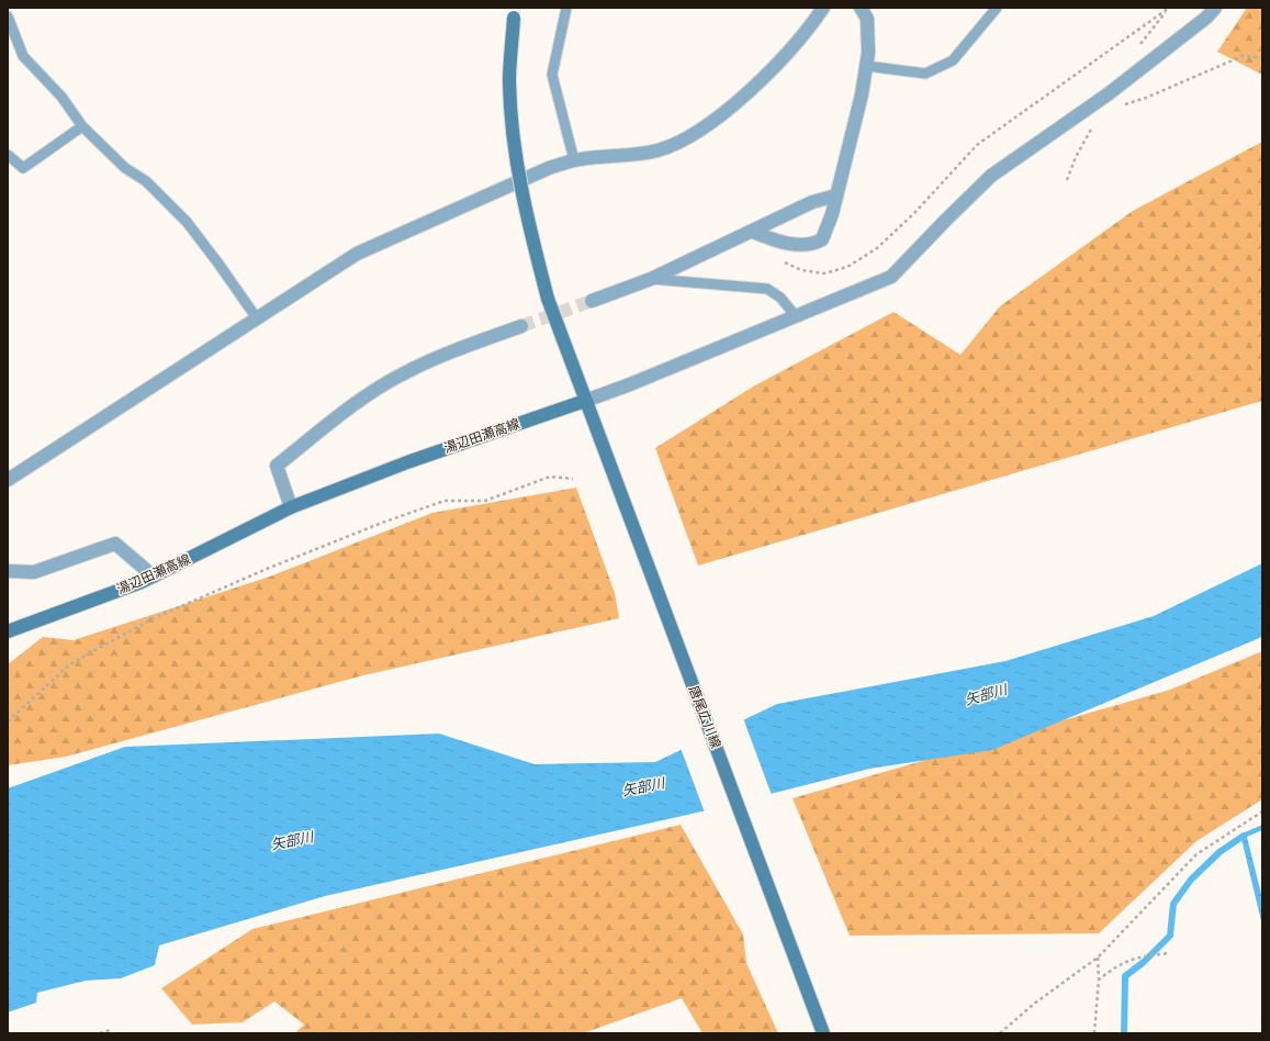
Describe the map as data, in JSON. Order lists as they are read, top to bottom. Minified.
{"streets":{"main road":["湯辺田瀬高線","唐尾広川線"]},"crossings":[["湯辺田瀬高線","唐尾広川線"]],"water":["矢部川"]}
